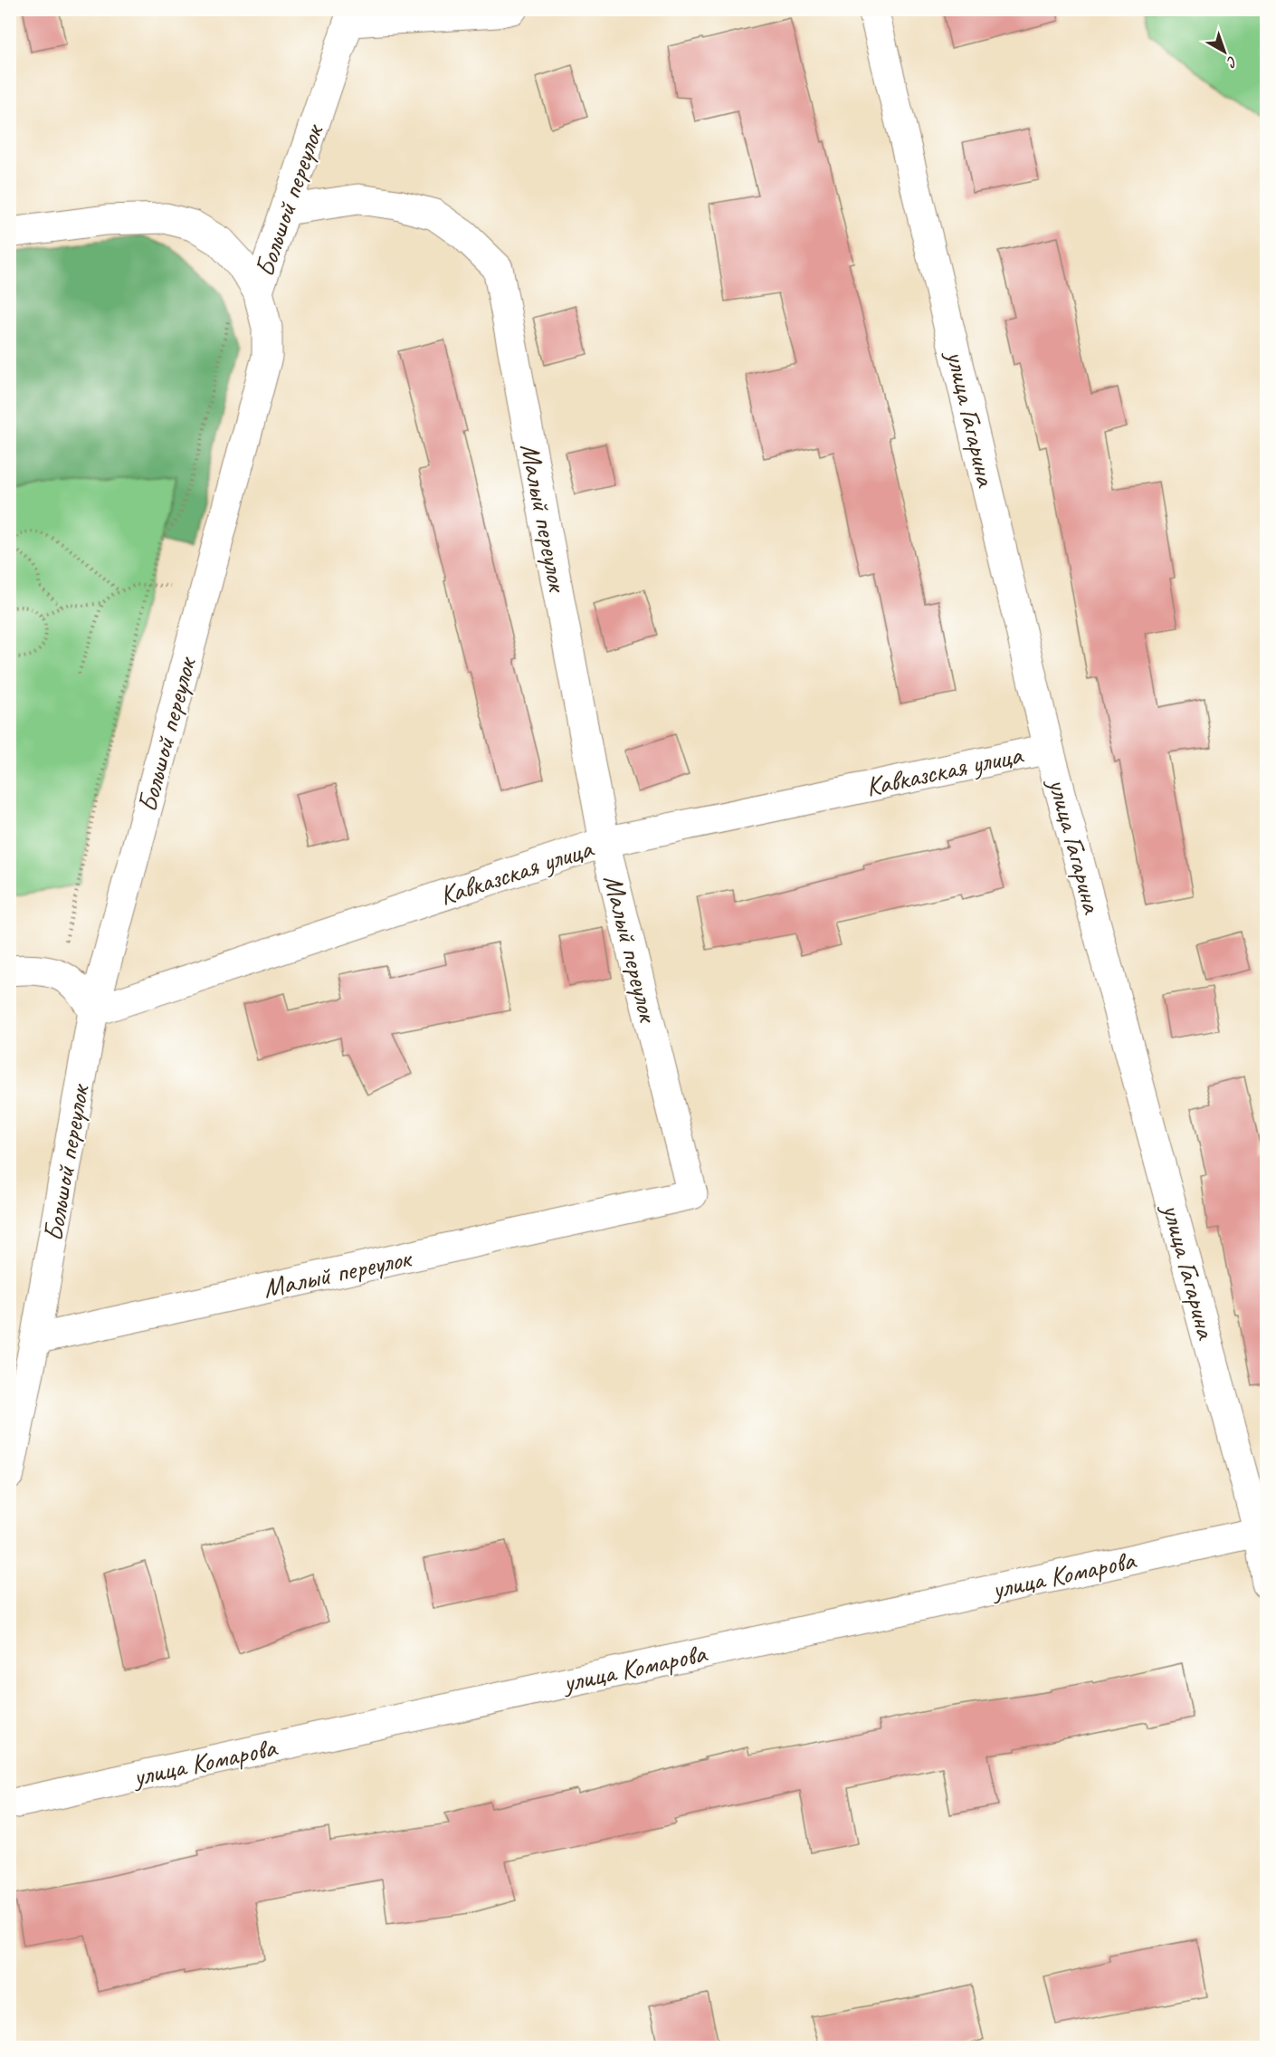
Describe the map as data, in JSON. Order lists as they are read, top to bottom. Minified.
{"streets":{"street":["Большой переулок","улица Гагарина","Малый переулок","Кавказская улица","улица Комарова"]},"crossings":[["Большой переулок","Малый переулок"],["Большой переулок","Кавказская улица"],["улица Гагарина","Кавказская улица"],["улица Гагарина","улица Комарова"],["Малый переулок","Кавказская улица"]],"north":"bottom right"}
